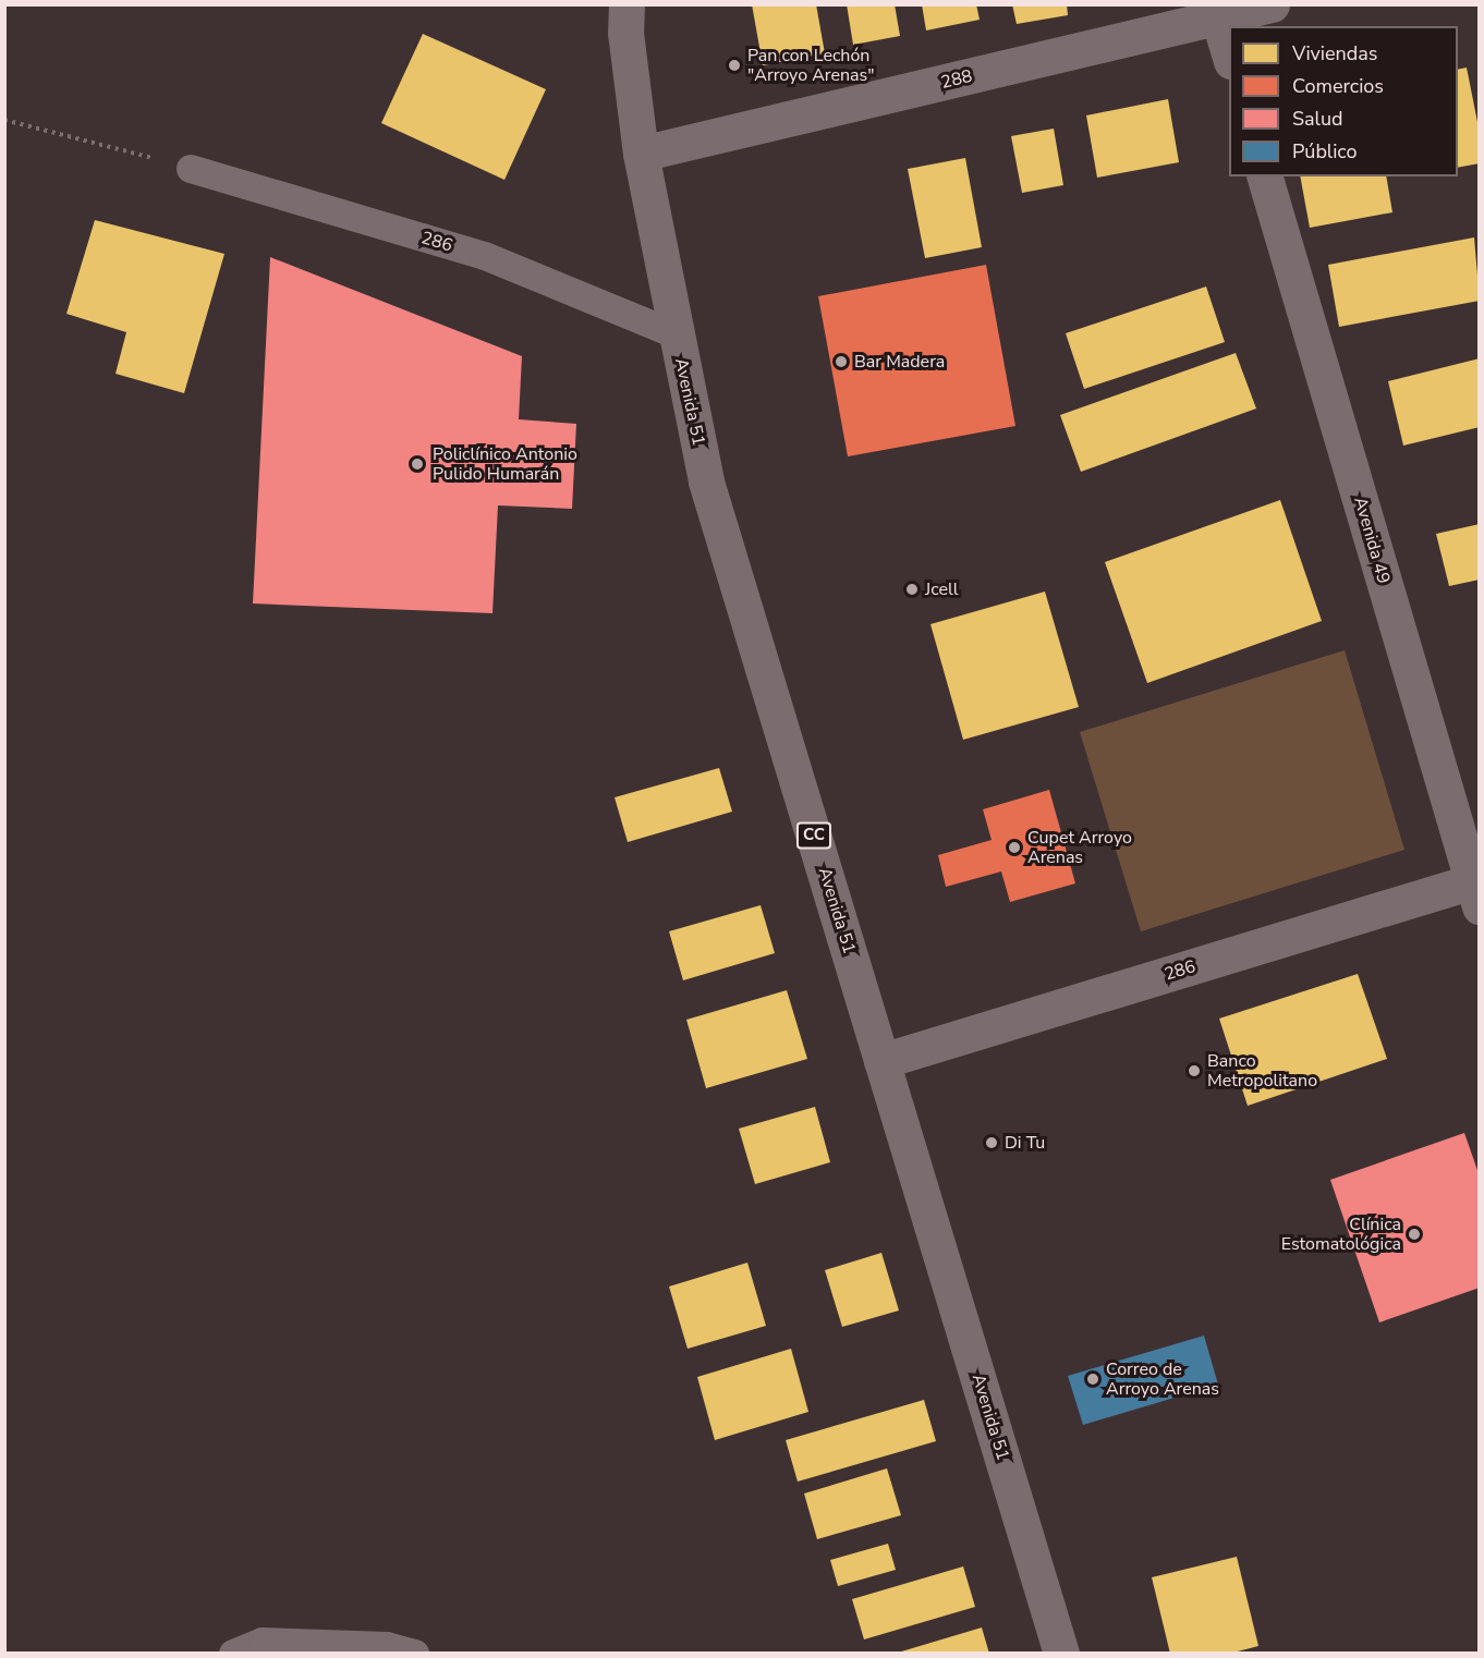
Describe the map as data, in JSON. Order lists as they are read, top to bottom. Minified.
{"streets":{"street":["288","286","Avenida 51","Avenida 49","CC"]},"crossings":[["288","Avenida 51"],["286","Avenida 51"],["286","Avenida 49"]],"places":["Pan con Lechón \"Arroyo Arenas\"","Bar Madera","Policlínico Antonio Pulido Humarán","Jcell","Cupet Arroyo Arenas","Banco Metropolitano","Di Tu","Clínica Estomatológica","Correo de Arroyo Arenas"],"legend":["Viviendas","Comercios","Salud","Público"]}
